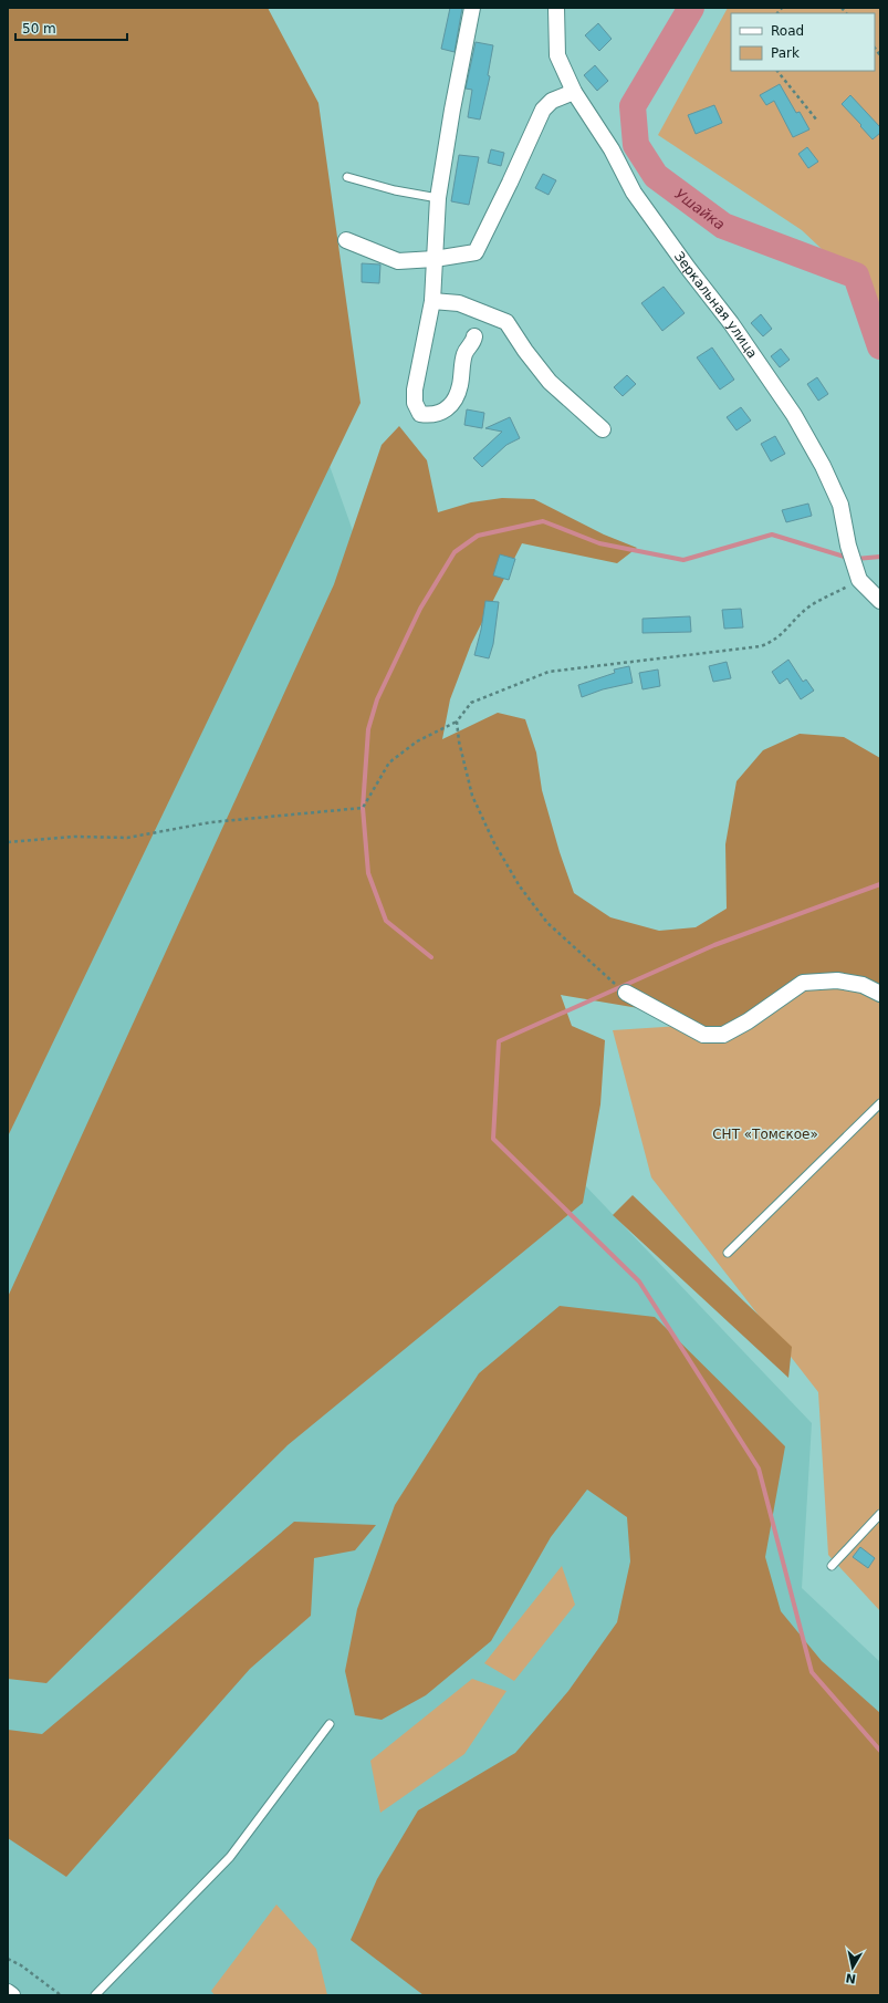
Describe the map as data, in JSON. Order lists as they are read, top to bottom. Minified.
{"streets":{"street":["Зеркальная улица"]},"water":["Ушайка"],"parks":["СНТ «Томское»"],"legend":["Road","Park"],"scale_bar":"50 m","north":"bottom"}
